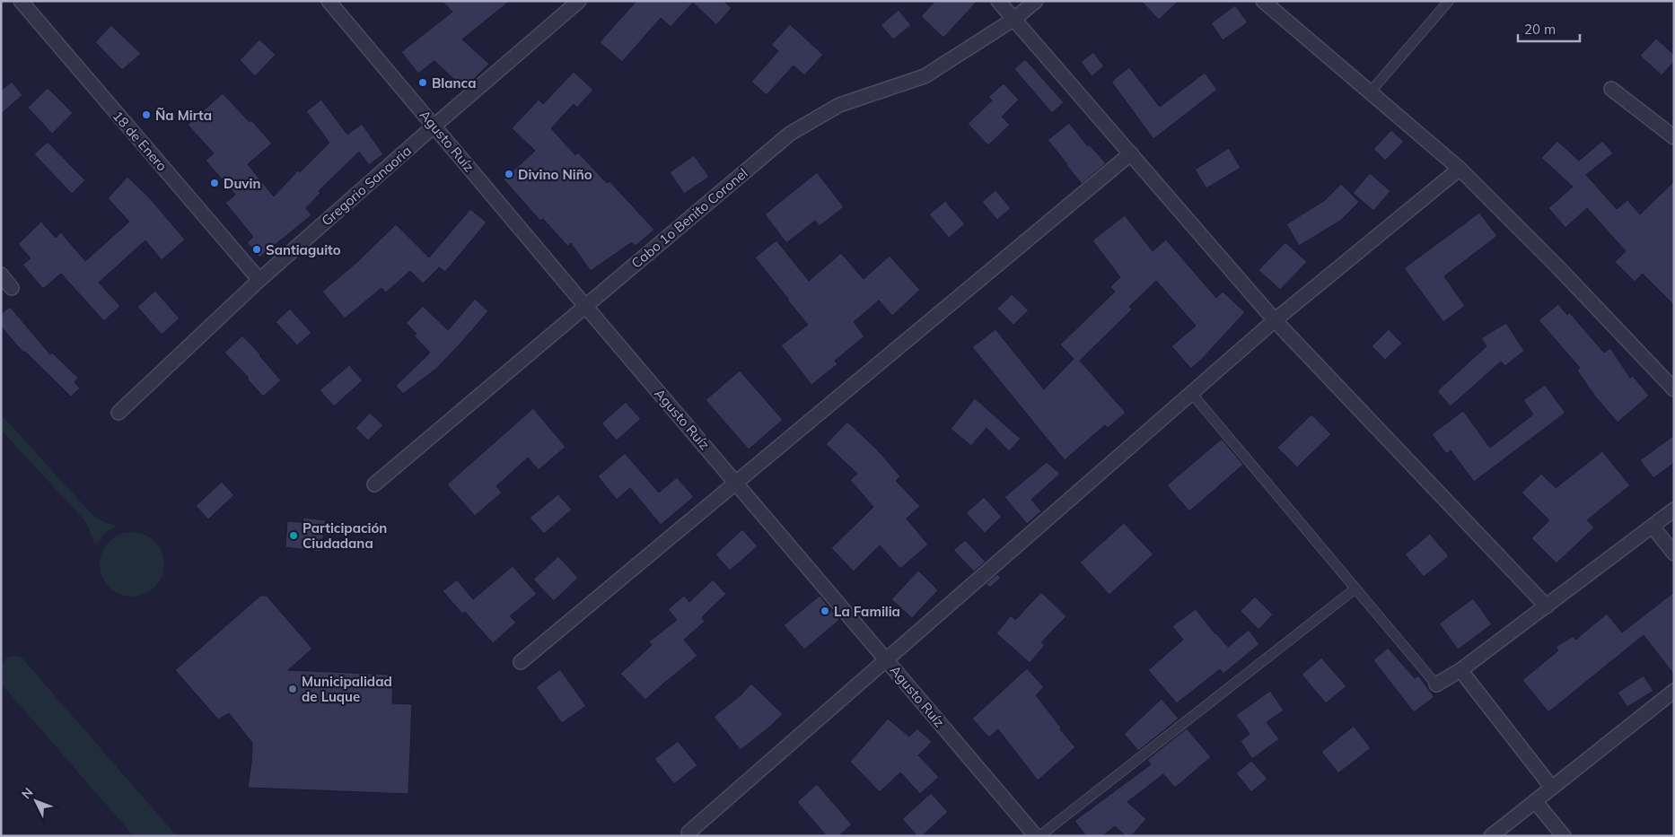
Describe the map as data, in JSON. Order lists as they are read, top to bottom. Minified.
{"streets":{"street":["18 de Enero","Agusto Ruíz","Gregorio Sanaoria","Cabo 1o Benito Coronel"]},"crossings":[["18 de Enero","Gregorio Sanaoria"],["Agusto Ruíz","Gregorio Sanaoria"],["Agusto Ruíz","Cabo 1o Benito Coronel"]],"places":["Blanca","Ña Mirta","Divino Niño","Duvin","Santiaguito","Participación Ciudadana","La Familia","Municipalidad de Luque"],"scale_bar":"20 m","north":"top left"}
